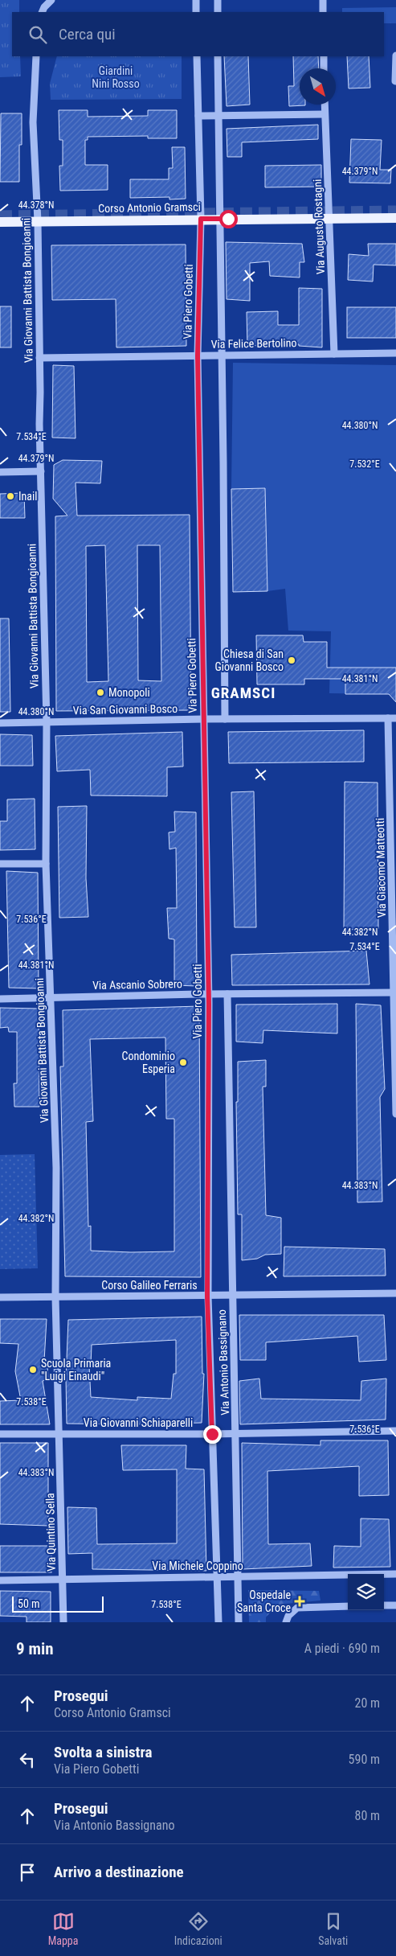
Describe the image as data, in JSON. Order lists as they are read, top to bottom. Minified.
{"streets":{"main road":["Corso Antonio Gramsci"],"street":["Via Augusto Rostagni","Via Giovanni Battista Bongioanni","Via Piero Gobetti","Via Felice Bertolino","Via San Giovanni Bosco","Via Giacomo Matteotti","Via Ascanio Sobrero","Corso Galileo Ferraris","Via Antonio Bassignano","Via Giovanni Schiaparelli","Via Quintino Sella","Via Michele Coppino"]},"crossings":[["Corso Antonio Gramsci","Via Augusto Rostagni"],["Corso Antonio Gramsci","Via Giovanni Battista Bongioanni"],["Corso Antonio Gramsci","Via Piero Gobetti"],["Via Augusto Rostagni","Via Felice Bertolino"],["Via Giovanni Battista Bongioanni","Via Felice Bertolino"],["Via Giovanni Battista Bongioanni","Via San Giovanni Bosco"],["Via Giovanni Battista Bongioanni","Via Ascanio Sobrero"],["Via Giovanni Battista Bongioanni","Corso Galileo Ferraris"],["Via Giovanni Battista Bongioanni","Via Quintino Sella"],["Via Piero Gobetti","Via Felice Bertolino"],["Via Piero Gobetti","Via San Giovanni Bosco"],["Via Piero Gobetti","Via Ascanio Sobrero"],["Via Piero Gobetti","Corso Galileo Ferraris"],["Via Piero Gobetti","Via Antonio Bassignano"],["Via San Giovanni Bosco","Via Giacomo Matteotti"],["Via Giacomo Matteotti","Via Ascanio Sobrero"],["Corso Galileo Ferraris","Via Antonio Bassignano"],["Corso Galileo Ferraris","Via Quintino Sella"],["Via Antonio Bassignano","Via Giovanni Schiaparelli"],["Via Antonio Bassignano","Via Michele Coppino"],["Via Giovanni Schiaparelli","Via Quintino Sella"],["Via Quintino Sella","Via Michele Coppino"]],"districts":["GRAMSCI"],"parks":["Giardini Nini Rosso"],"places":{"other":["Inail","Chiesa di San Giovanni Bosco","Monopoli","Condominio Esperia","Scuola Primaria \"Luigi Einaudi\""],"health":["Ospedale Santa Croce"]},"scale_bar":"50 m","north":"bottom right","page":{"search":"Cerca qui","scale":"50 m","heading":["9 min","A piedi · 690 m"],"list":[["Prosegui","Corso Antonio Gramsci","20 m"],["Svolta a sinistra","Via Piero Gobetti","590 m"],["Prosegui","Via Antonio Bassignano","80 m"],"Arrivo a destinazione"],"nav":["Mappa","Indicazioni","Salvati"]},"coordinates":["44.379°N","44.378°N","44.380°N","7.534°E","7.532°E","44.381°N","7.536°E","44.382°N","44.383°N","7.538°E"]}
